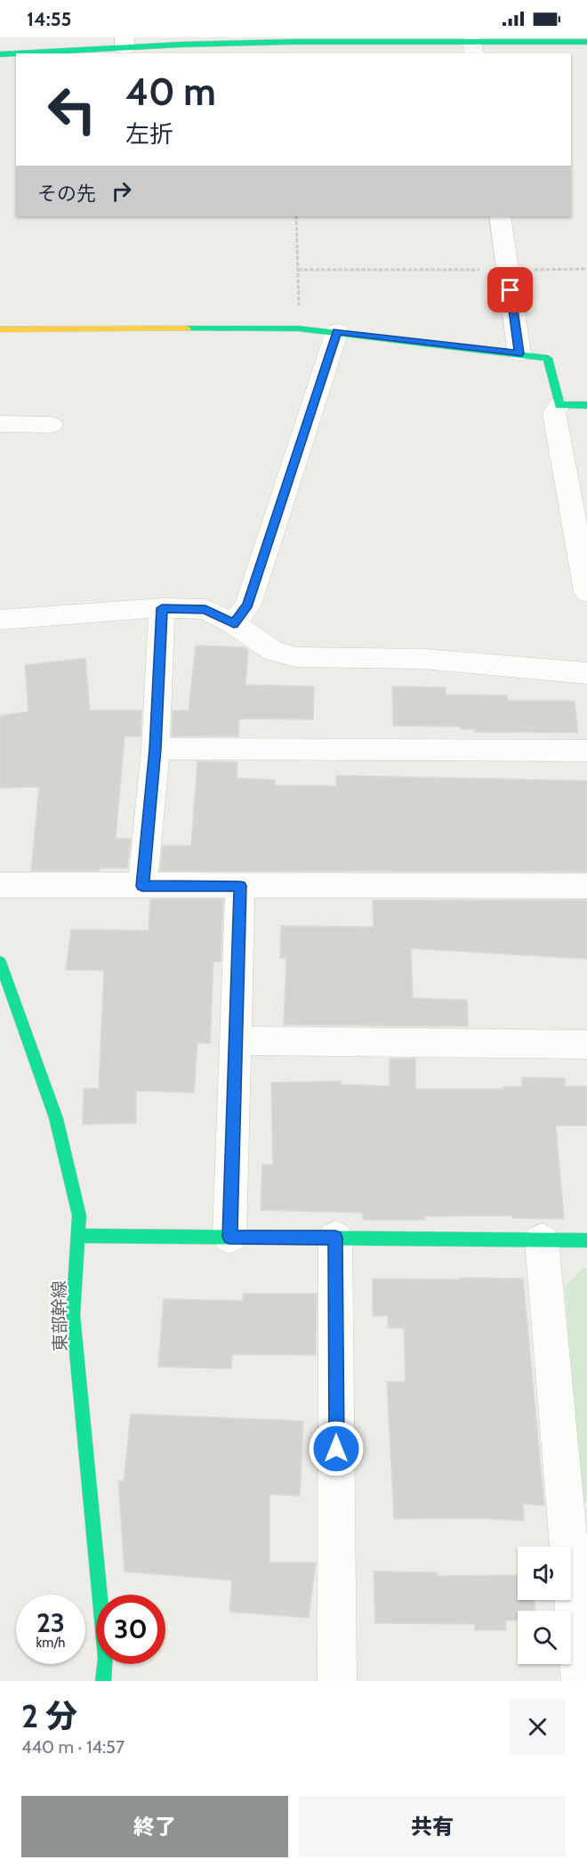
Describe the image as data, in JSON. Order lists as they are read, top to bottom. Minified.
{"streets":{"street":["東部幹線"]},"page":{"status":"14:55","turn":["40 m","左折"],"then":"その先","speed":"23 km/h","limit":"30","heading":["2 分","440 m · 14:57"],"buttons":["終了","共有"]}}
